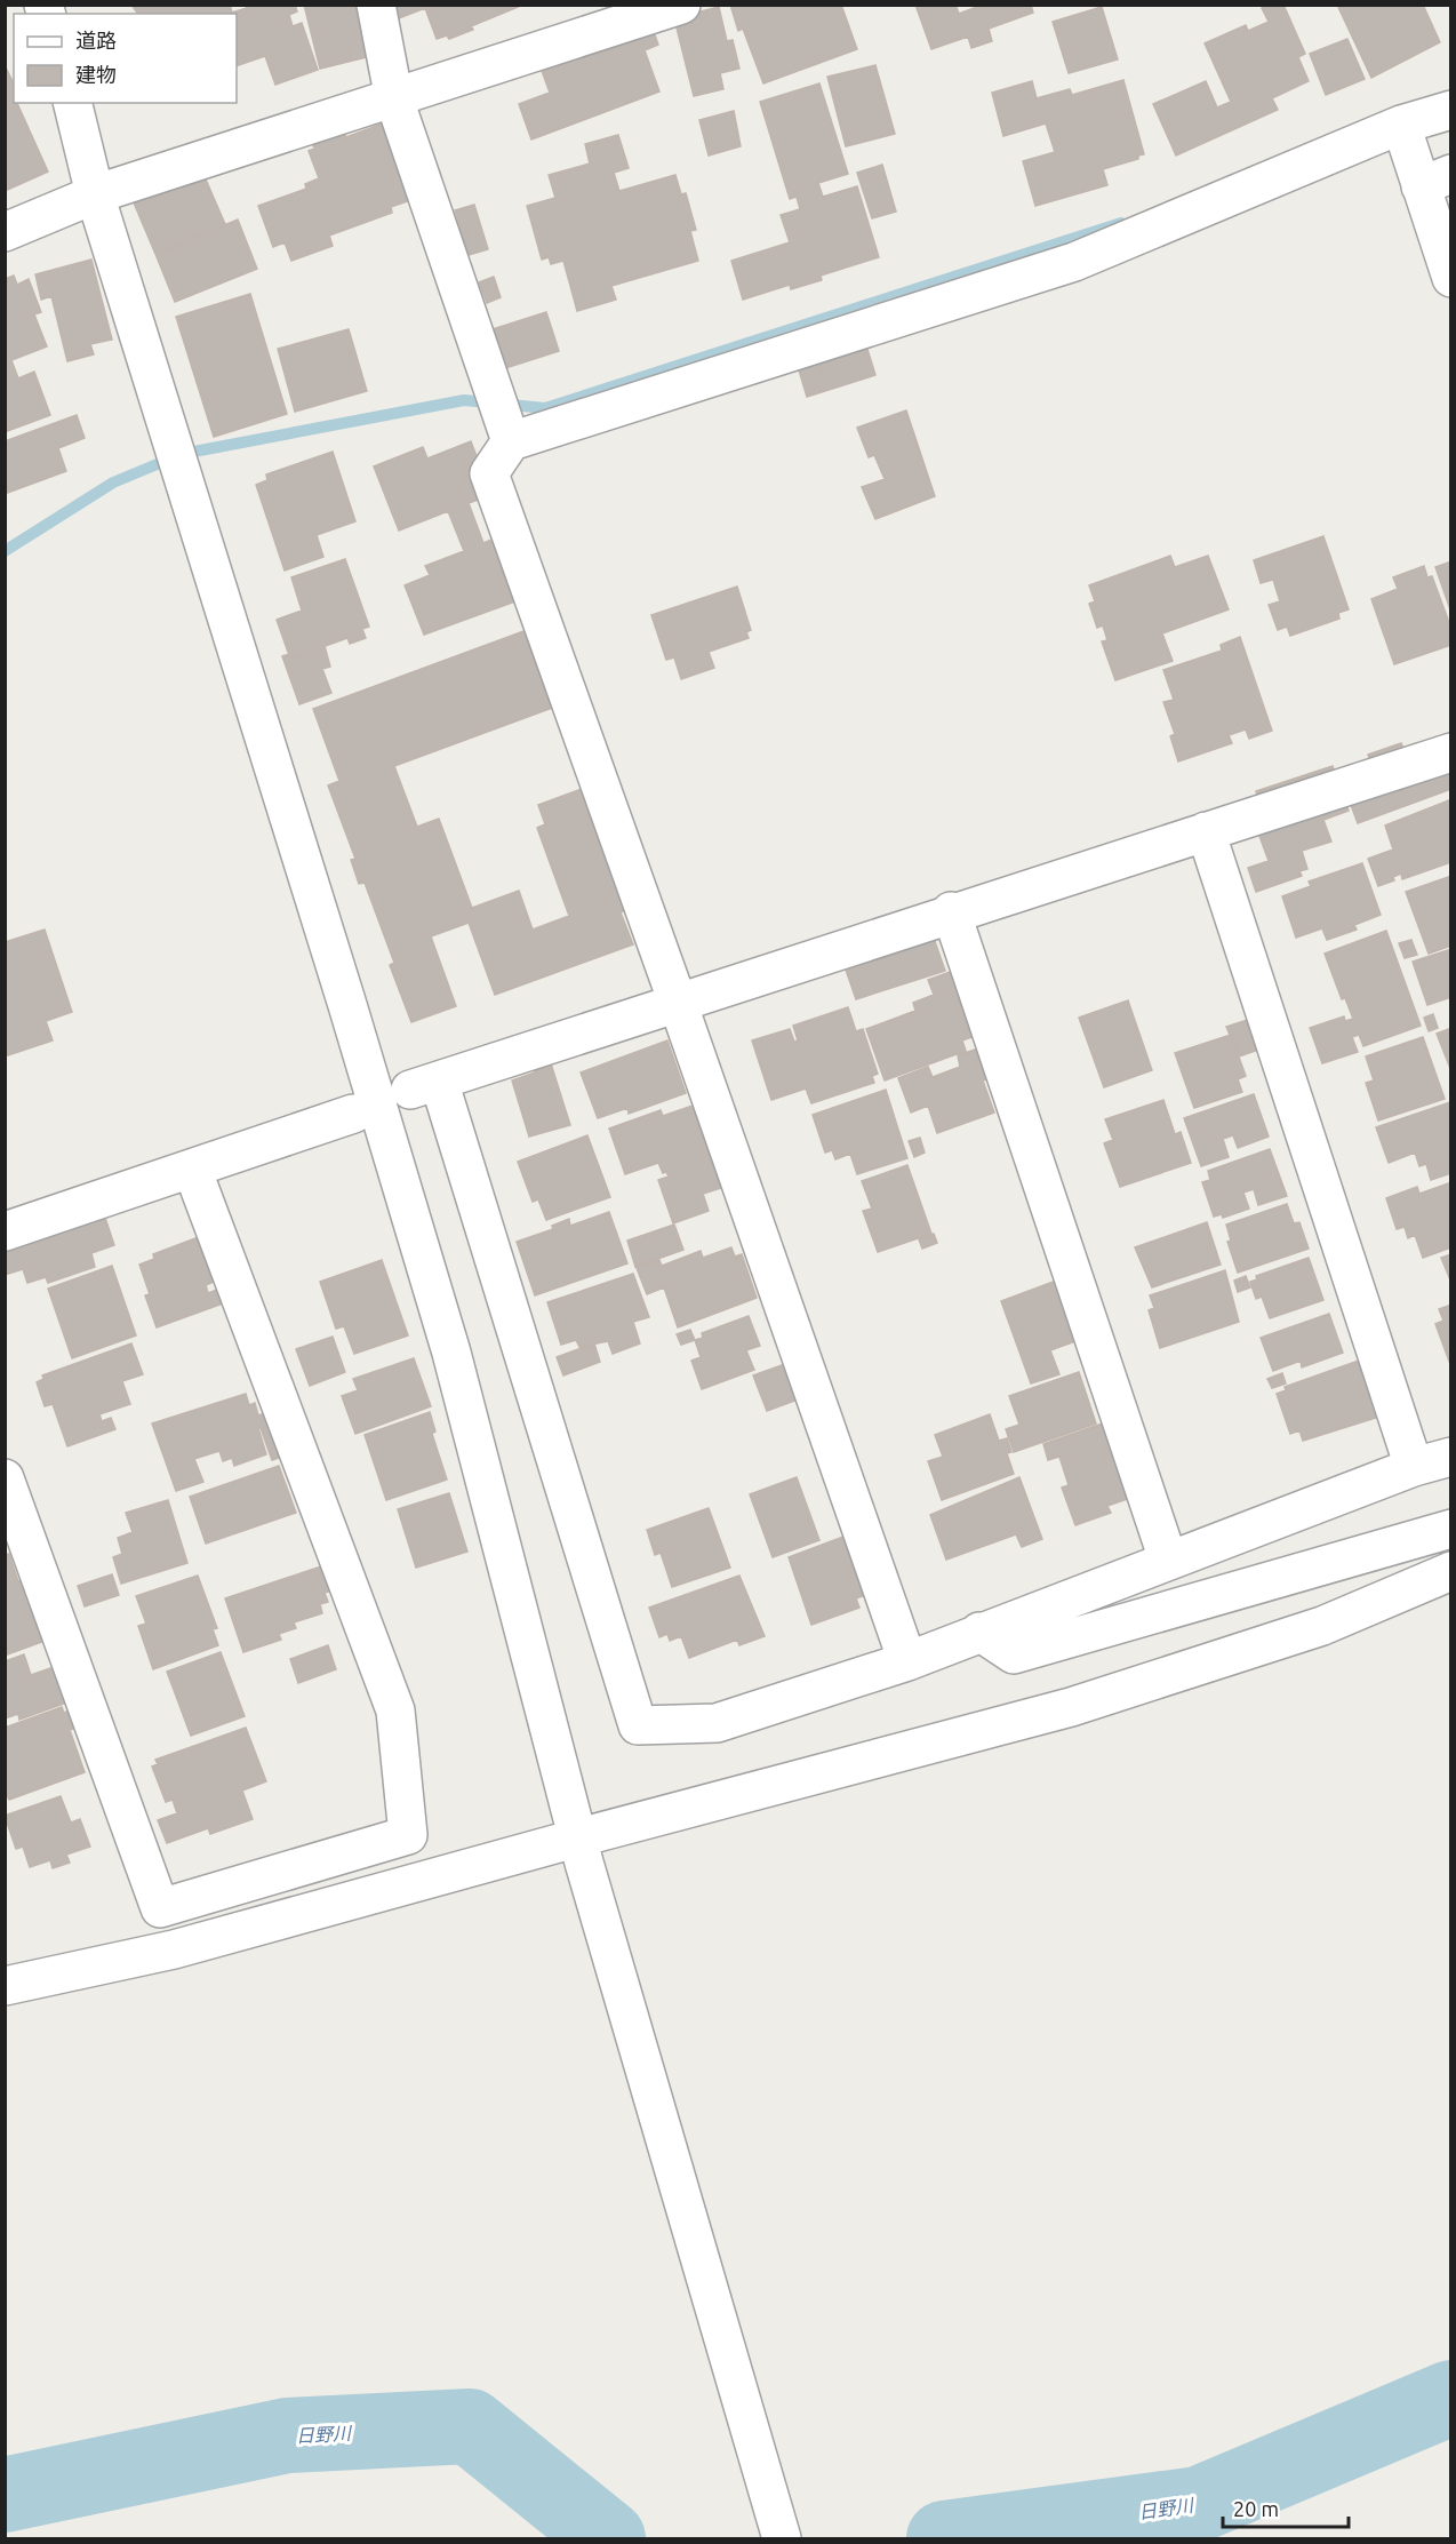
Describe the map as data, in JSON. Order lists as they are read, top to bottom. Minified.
{"water":["日野川"],"legend":["道路","建物"],"scale_bar":"20 m"}
